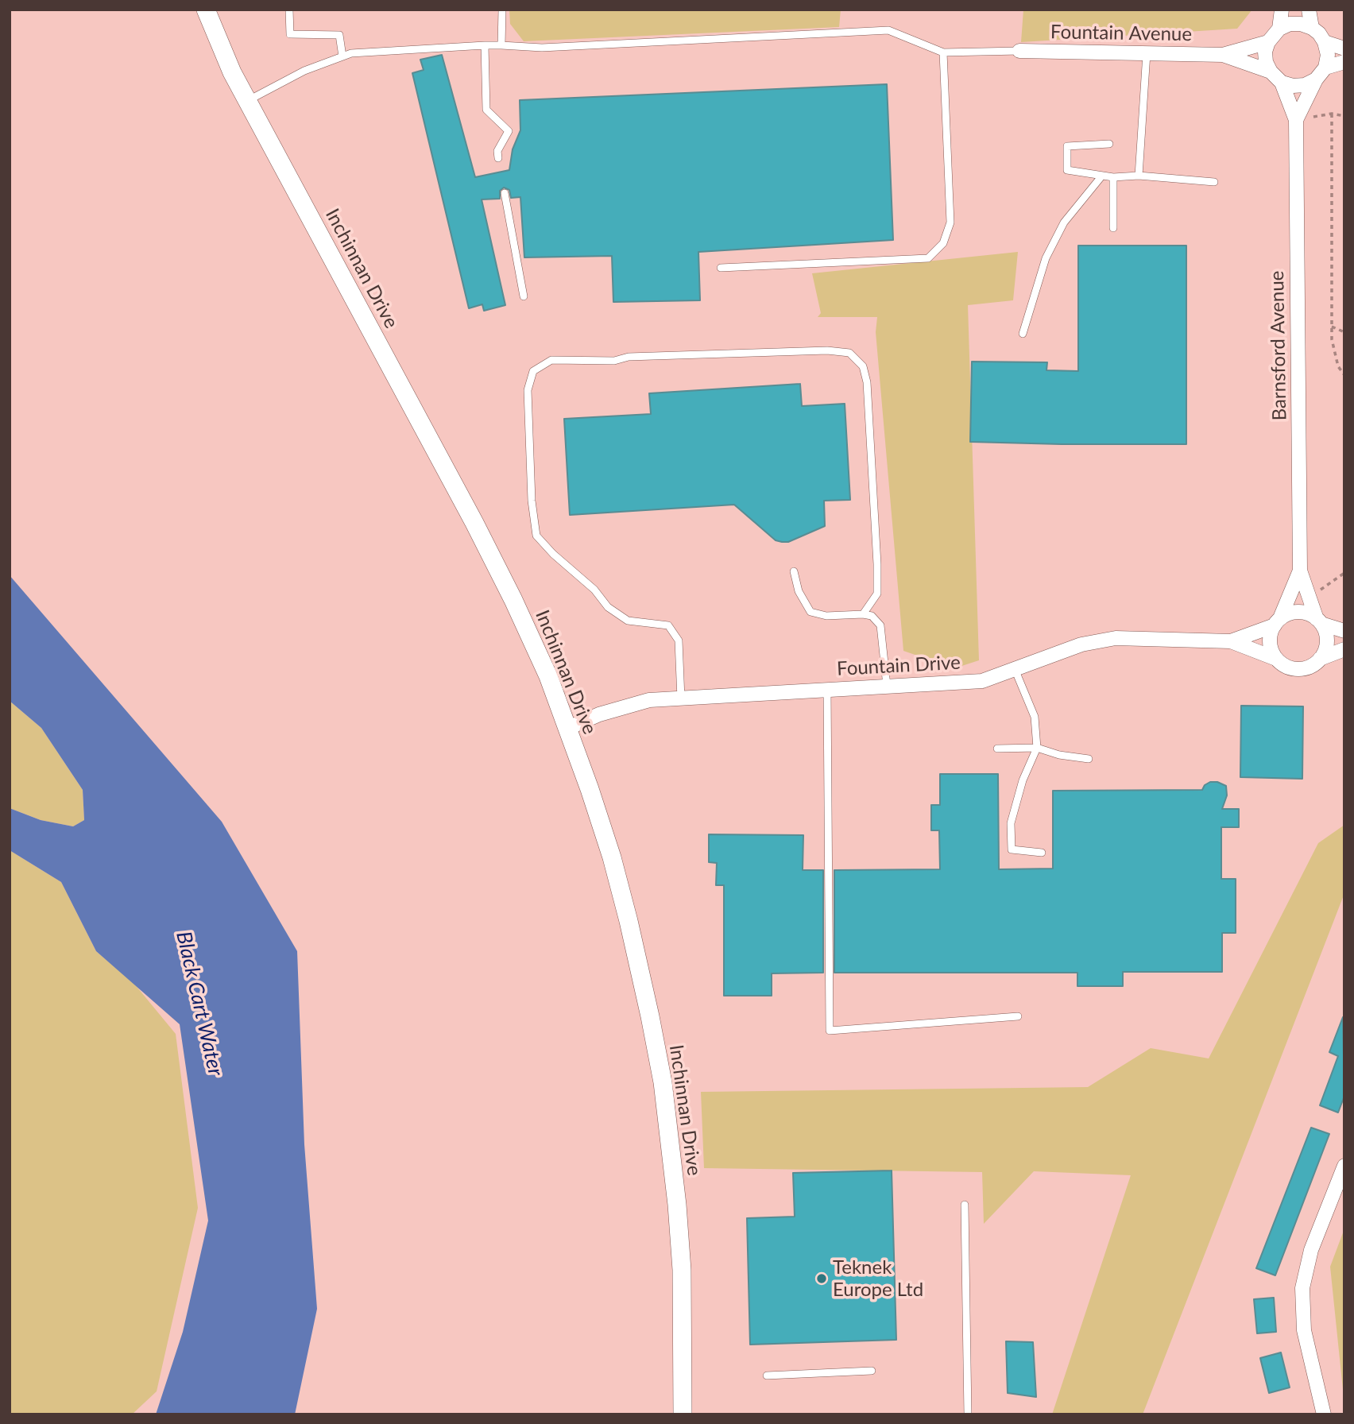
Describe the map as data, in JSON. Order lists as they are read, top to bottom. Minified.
{"streets":{"street":["Fountain Avenue","Inchinnan Drive","Barnsford Avenue","Fountain Drive"]},"crossings":[["Fountain Avenue","Barnsford Avenue"],["Inchinnan Drive","Fountain Drive"],["Barnsford Avenue","Fountain Drive"]],"water":["Black Cart Water"],"places":["Teknek Europe Ltd"]}
